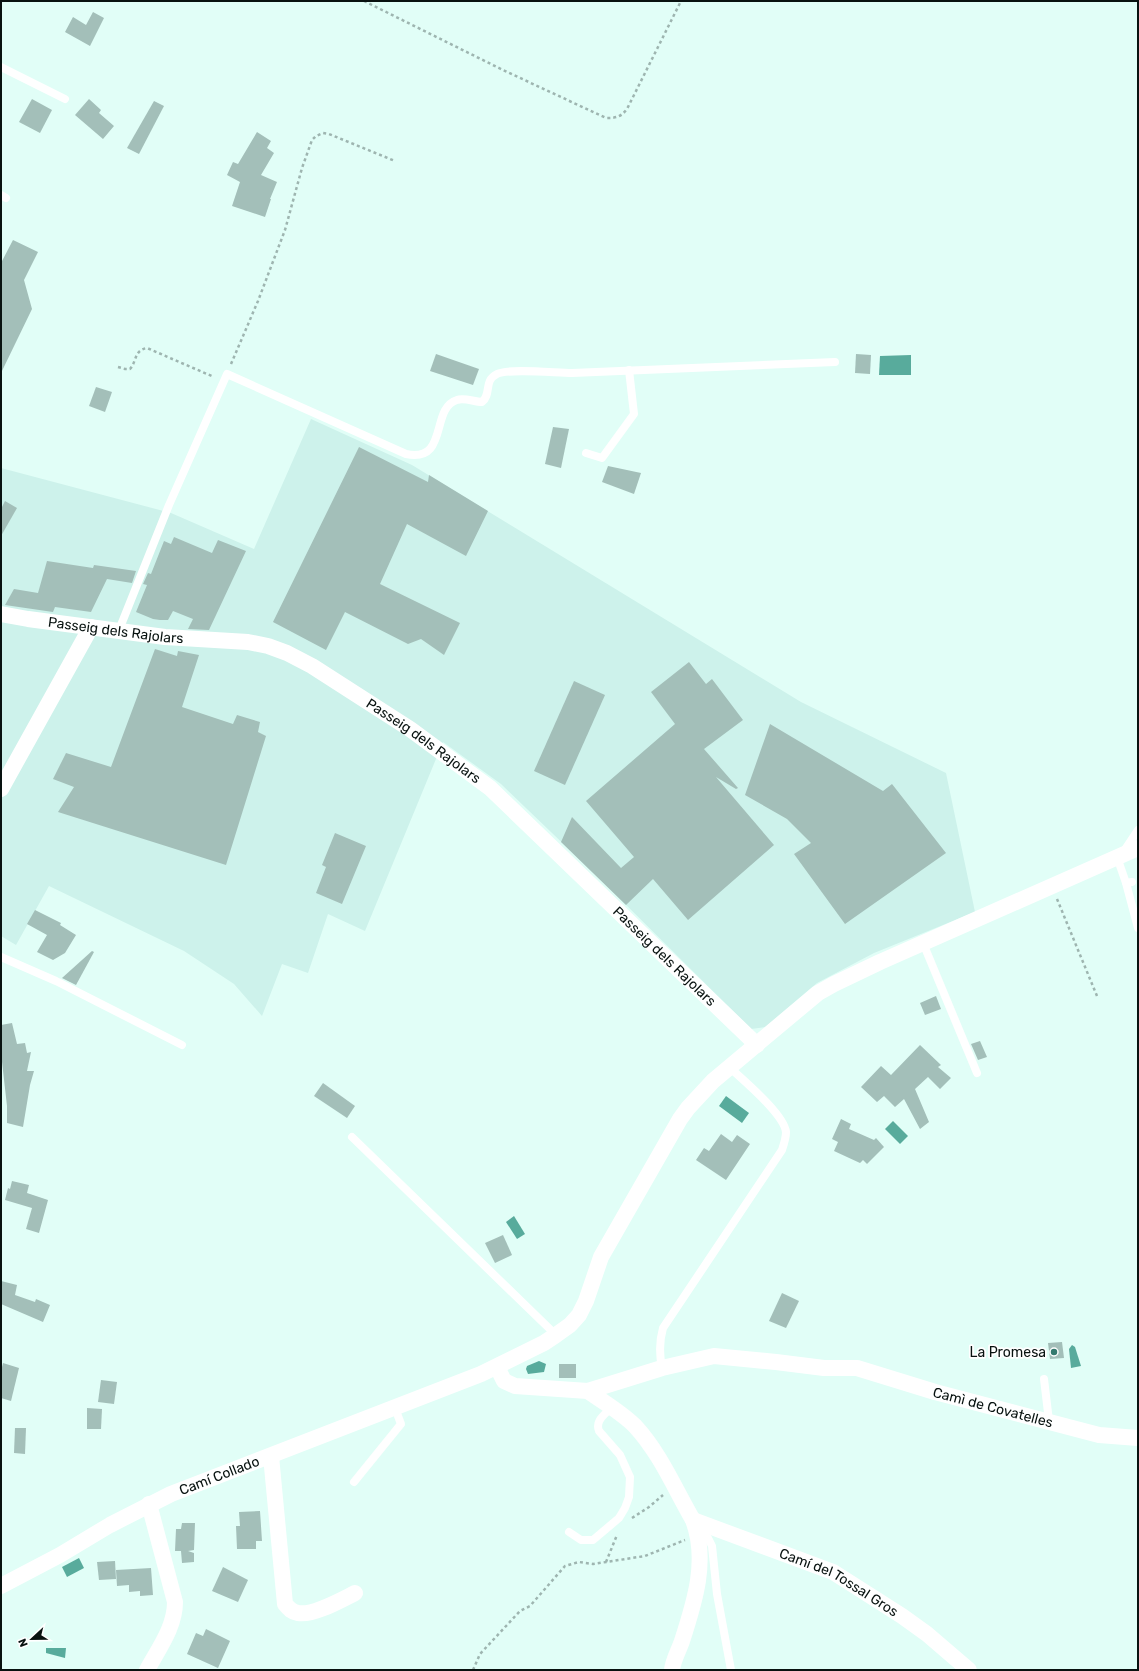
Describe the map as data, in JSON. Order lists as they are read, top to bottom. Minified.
{"streets":{"street":["Passeig dels Rajolars","Camì de Covatelles","Camí Collado","Camí del Tossal Gros"]},"crossings":[["Passeig dels Rajolars","Camí Collado"]],"places":["La Promesa"],"north":"left"}
